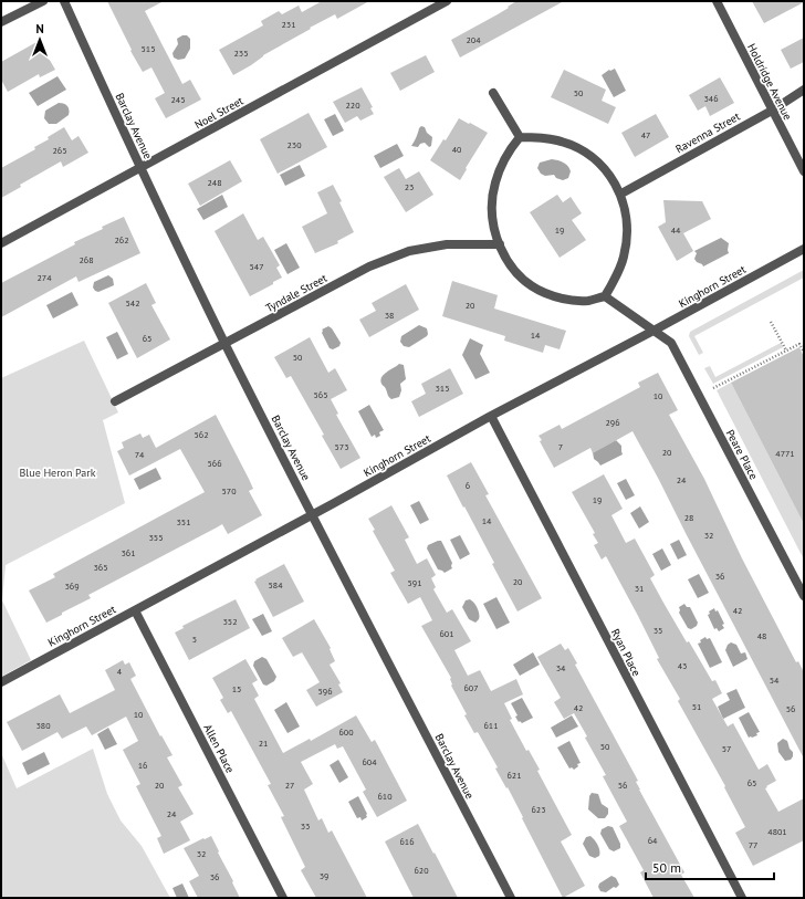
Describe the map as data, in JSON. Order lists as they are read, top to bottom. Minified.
{"streets":{"street":["Holdridge Avenue","Noel Street","Barclay Avenue","Ravenna Street","Kinghorn Street","Tyndale Street","Peare Place","Ryan Place","Allen Place"]},"crossings":[["Holdridge Avenue","Ravenna Street"],["Noel Street","Barclay Avenue"],["Barclay Avenue","Kinghorn Street"],["Barclay Avenue","Tyndale Street"],["Ravenna Street","Tyndale Street"],["Ravenna Street","Peare Place"],["Kinghorn Street","Peare Place"],["Kinghorn Street","Ryan Place"],["Kinghorn Street","Allen Place"],["Tyndale Street","Peare Place"]],"parks":["Blue Heron Park"],"house_numbers":["231","204","515","235","50","346","245","220","47","230","40","265","248","23","19","44","262","268","547","274","542","20","38","14","65","50","315","565","10","296","562","573","7","20","4771","74","566","24","6","570","19","28","14","351","32","355","361","365","36","20","591","584","369","31","42","352","35","601","48","5","43","34","4","54","607","15","596","51","42","56","10","380","611","600","21","50","57","604","16","621","65","20","27","56","610","623","24","33","4801","64","616","77","32","620","39","36"],"scale_bar":"50 m","north":"top"}
